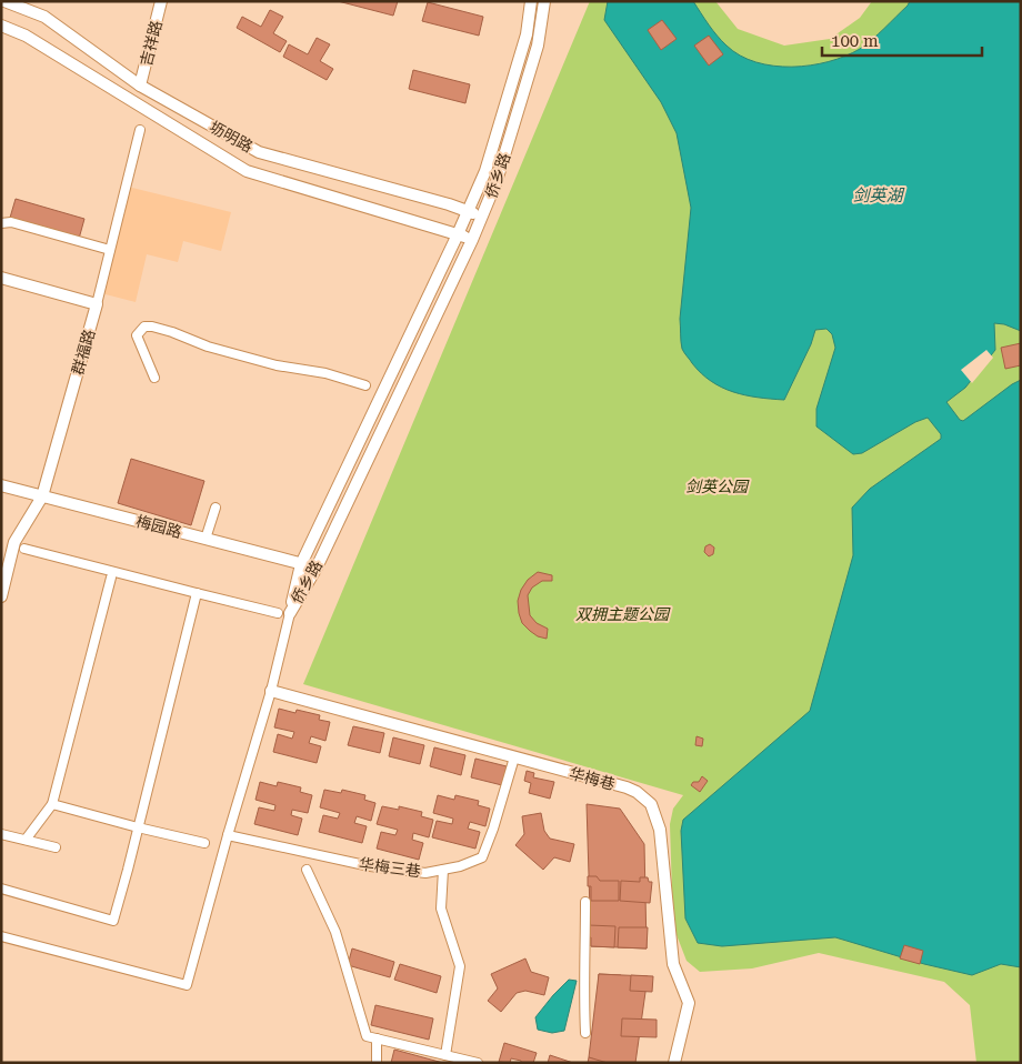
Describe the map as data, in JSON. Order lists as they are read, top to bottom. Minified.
{"streets":{"street":["吉祥路","坜明路","侨乡路","群福路","梅园路","华梅巷","华梅三巷"]},"crossings":[["吉祥路","坜明路"],["坜明路","侨乡路"],["侨乡路","梅园路"],["群福路","梅园路"],["华梅巷","华梅三巷"]],"water":["剑英湖"],"parks":["剑英公园","双拥主题公园"],"scale_bar":"100 m"}
